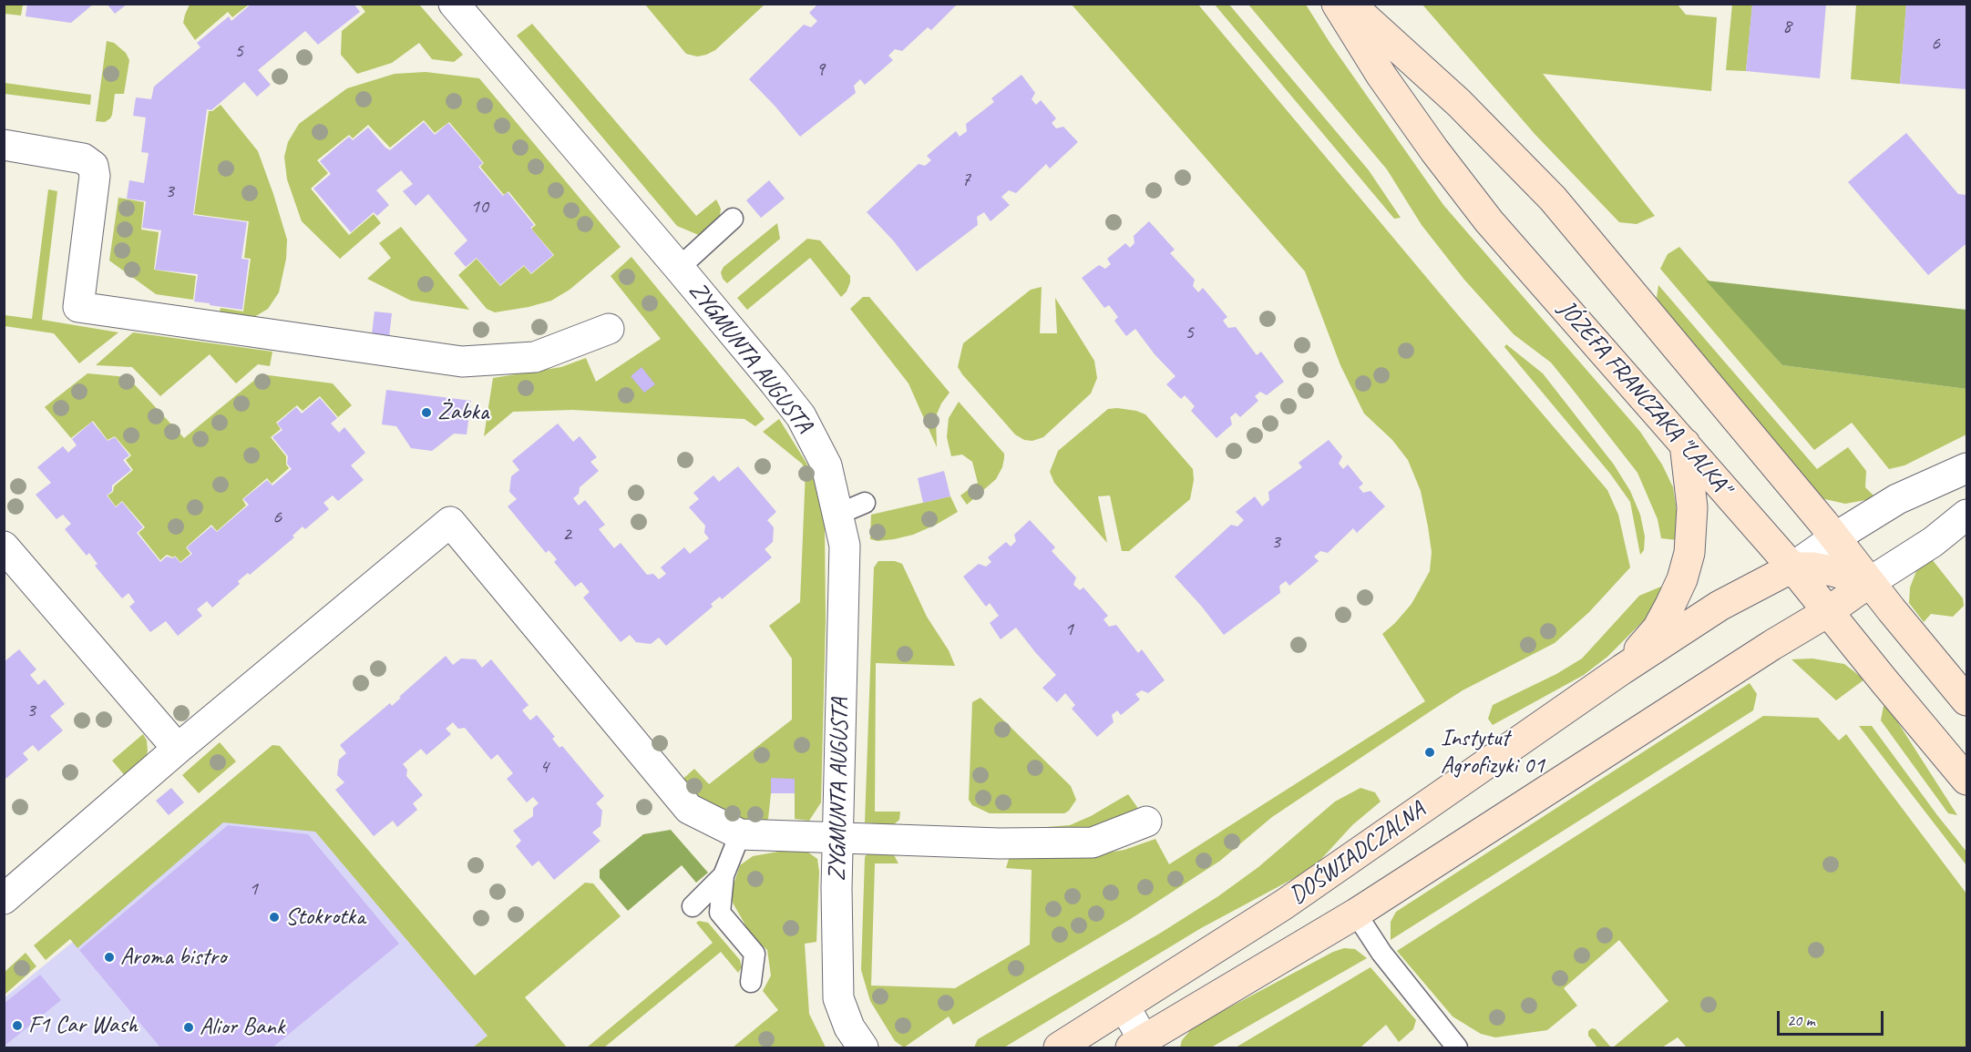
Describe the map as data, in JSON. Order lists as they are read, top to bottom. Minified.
{"streets":{"street":["ZYGMUNTA AUGUSTA","JÓZEFA FRANCZAKA \"LALKA\"","DOŚWIADCZALNA"]},"crossings":[["JÓZEFA FRANCZAKA \"LALKA\"","DOŚWIADCZALNA"]],"places":["Żabka","Instytut Agrofizyki 01","Stokrotka","Aroma bistro","F1 Car Wash","Alior Bank"],"house_numbers":["8","6","5","9","7","3","10","5","6","2","3","1","3","4","1"],"scale_bar":"20 m"}
